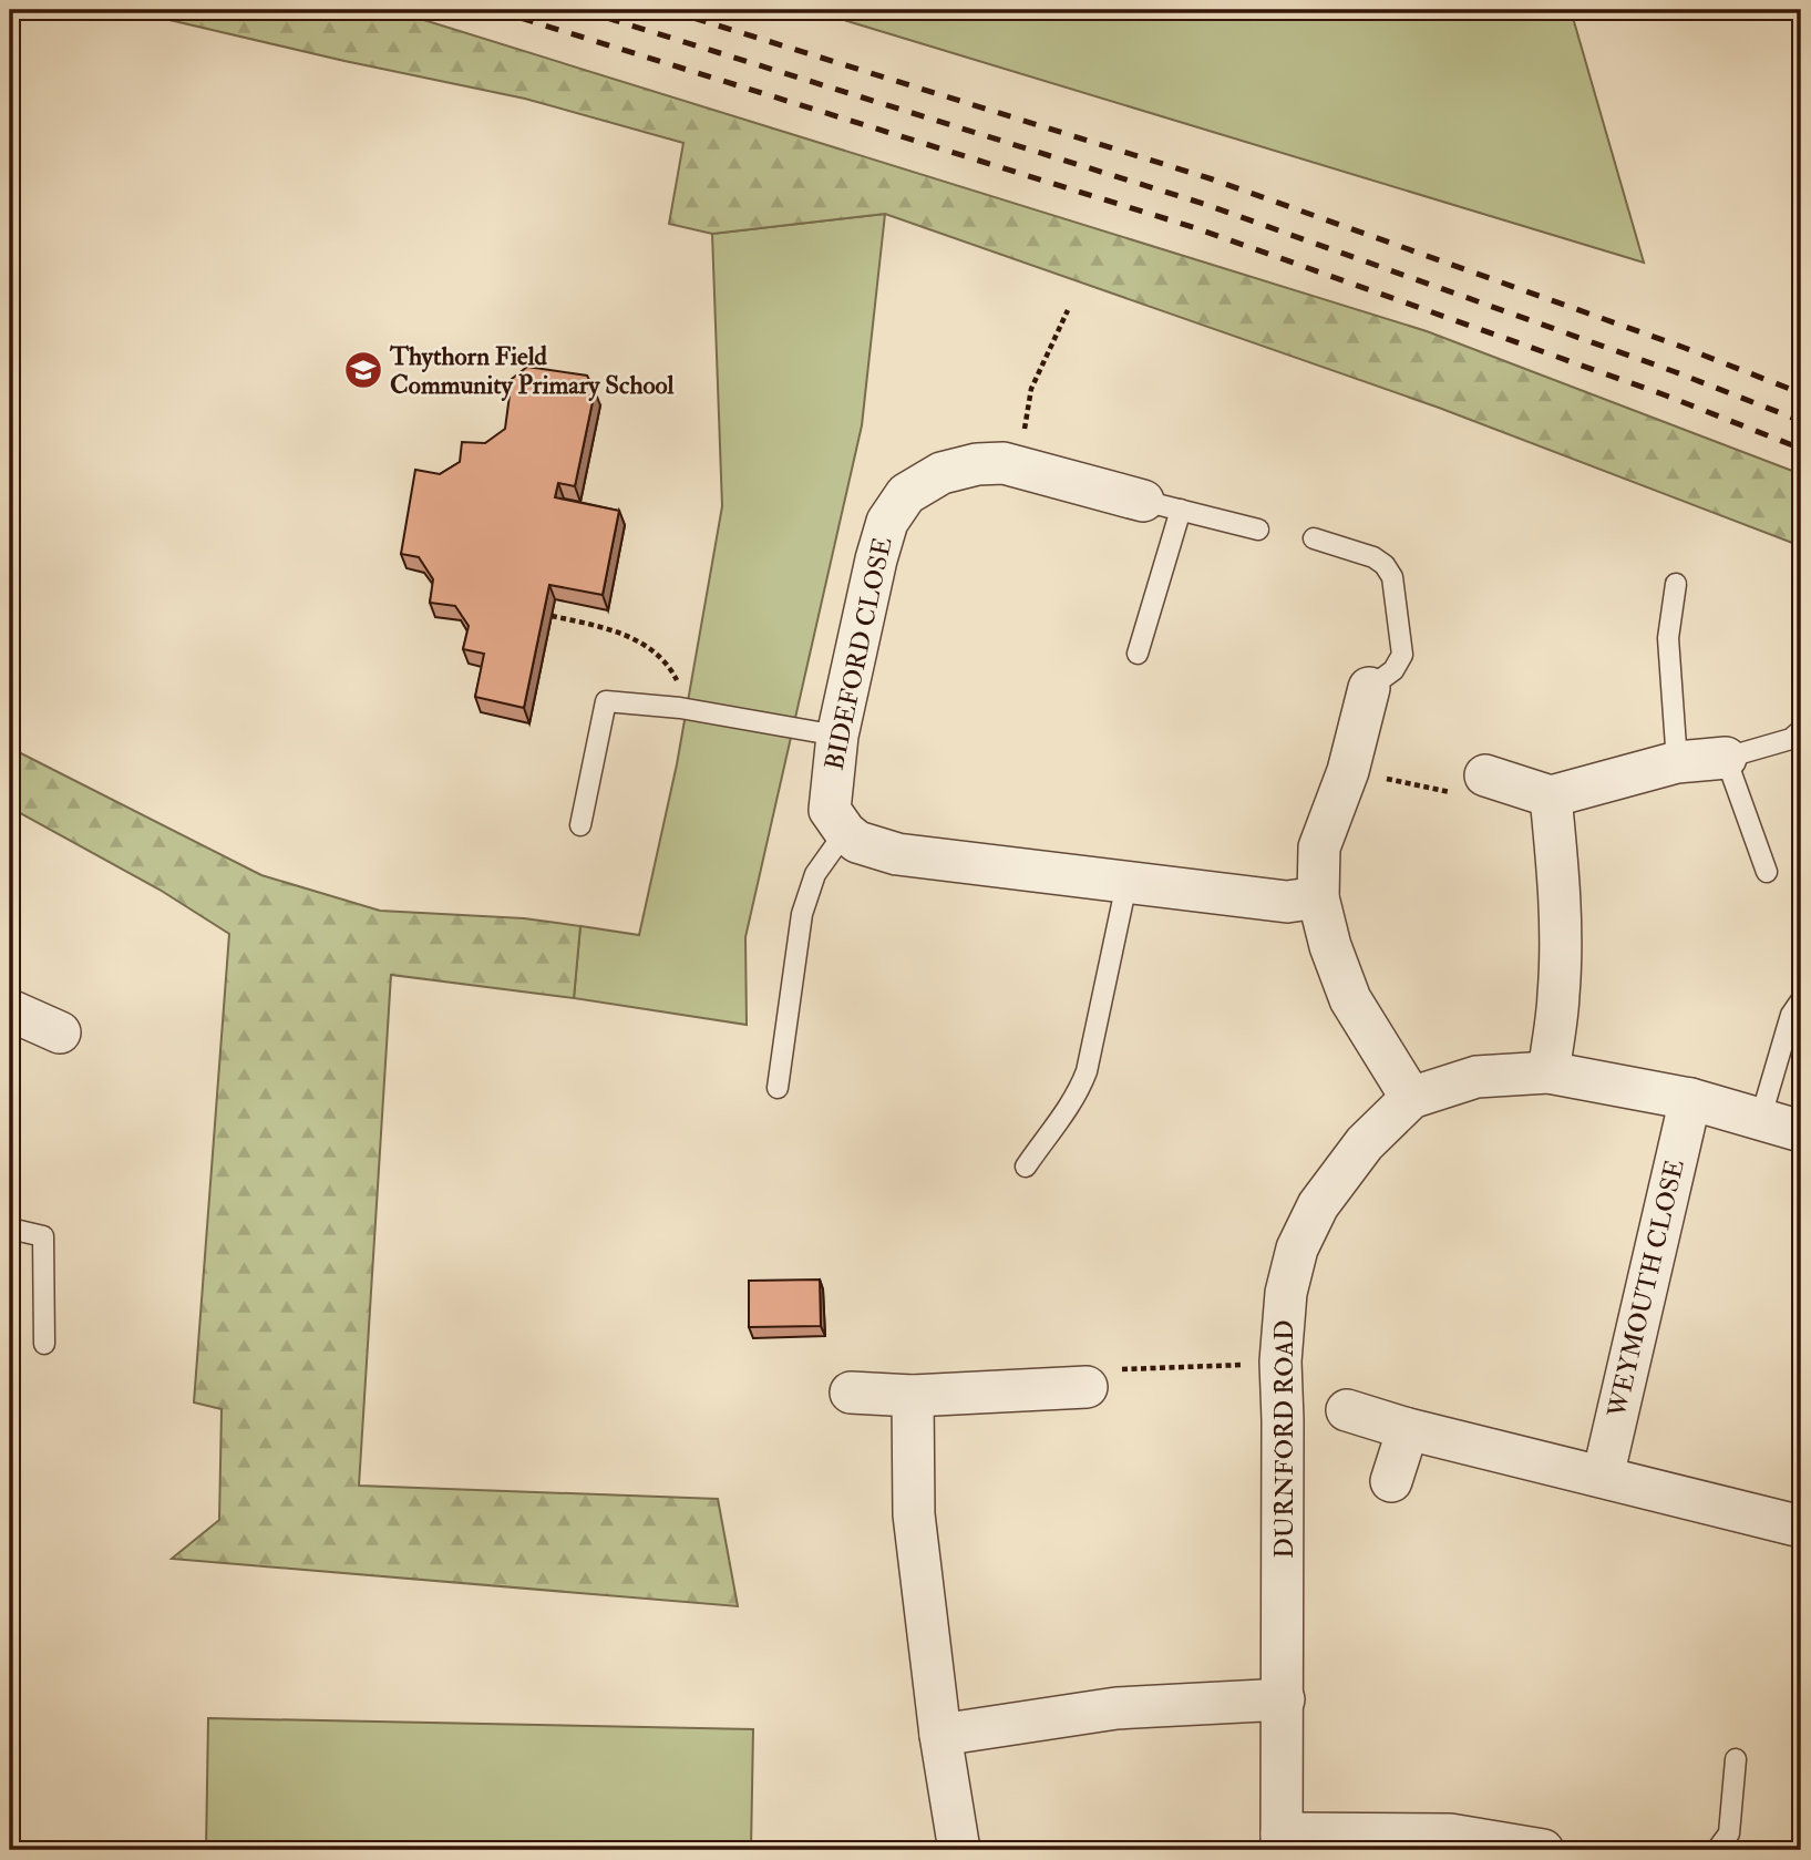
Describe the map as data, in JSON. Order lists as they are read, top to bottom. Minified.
{"streets":{"street":["BIDEFORD CLOSE","WEYMOUTH CLOSE","DURNFORD ROAD"]},"crossings":[["WEYMOUTH CLOSE","DURNFORD ROAD"]],"places":{"school or university":["Thythorn Field Community Primary School"]}}
